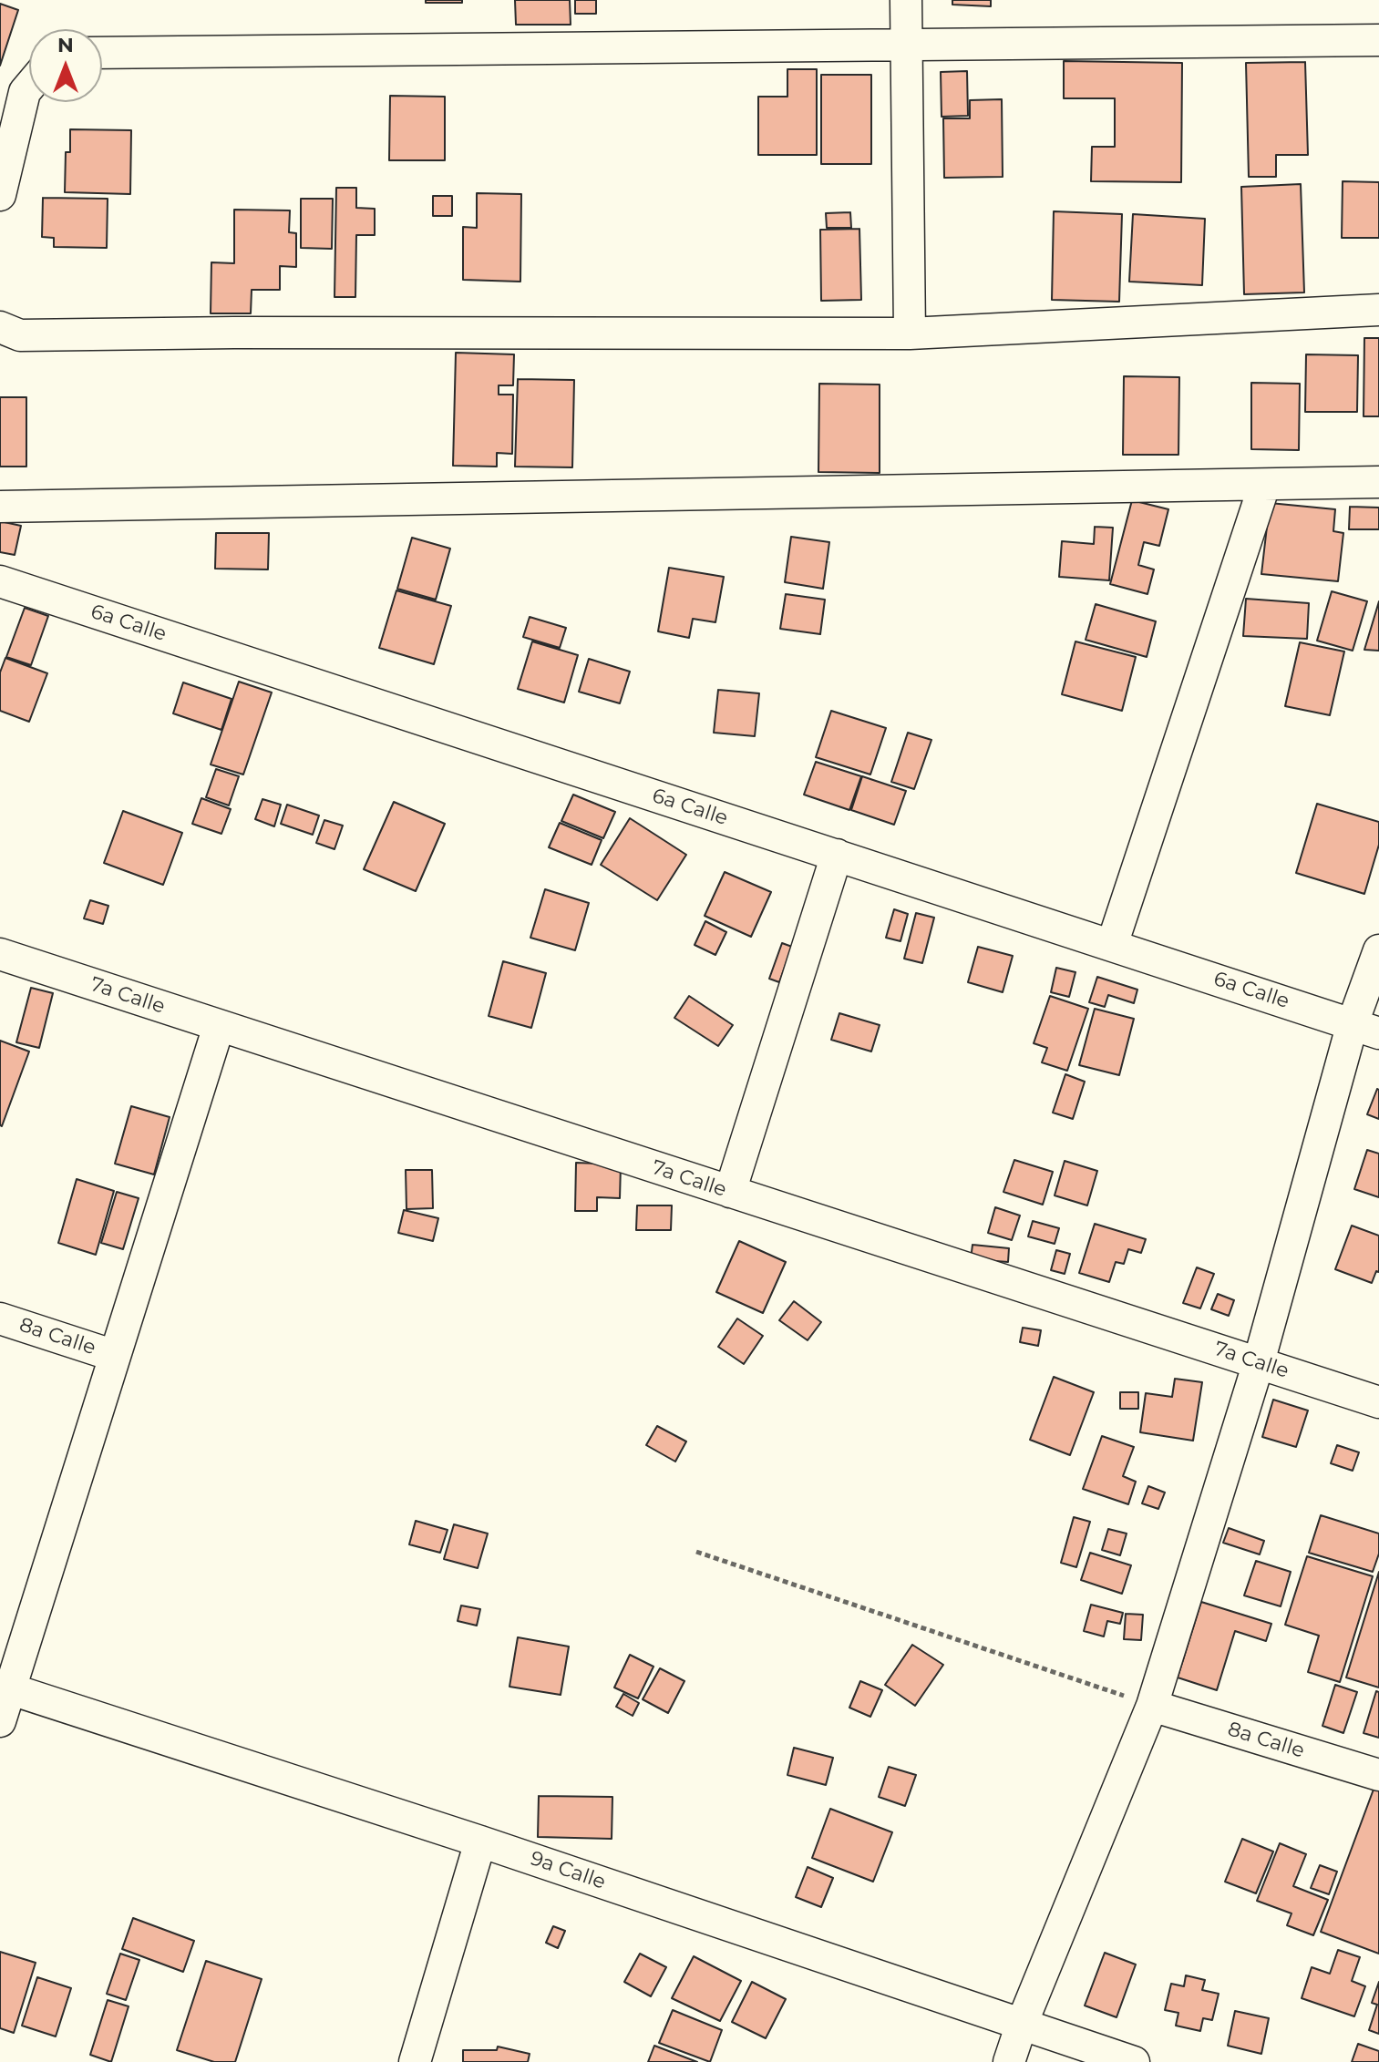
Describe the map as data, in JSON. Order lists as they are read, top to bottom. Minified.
{"streets":{"street":["6a Calle","7a Calle","8a Calle","9a Calle"]},"north":"top"}
